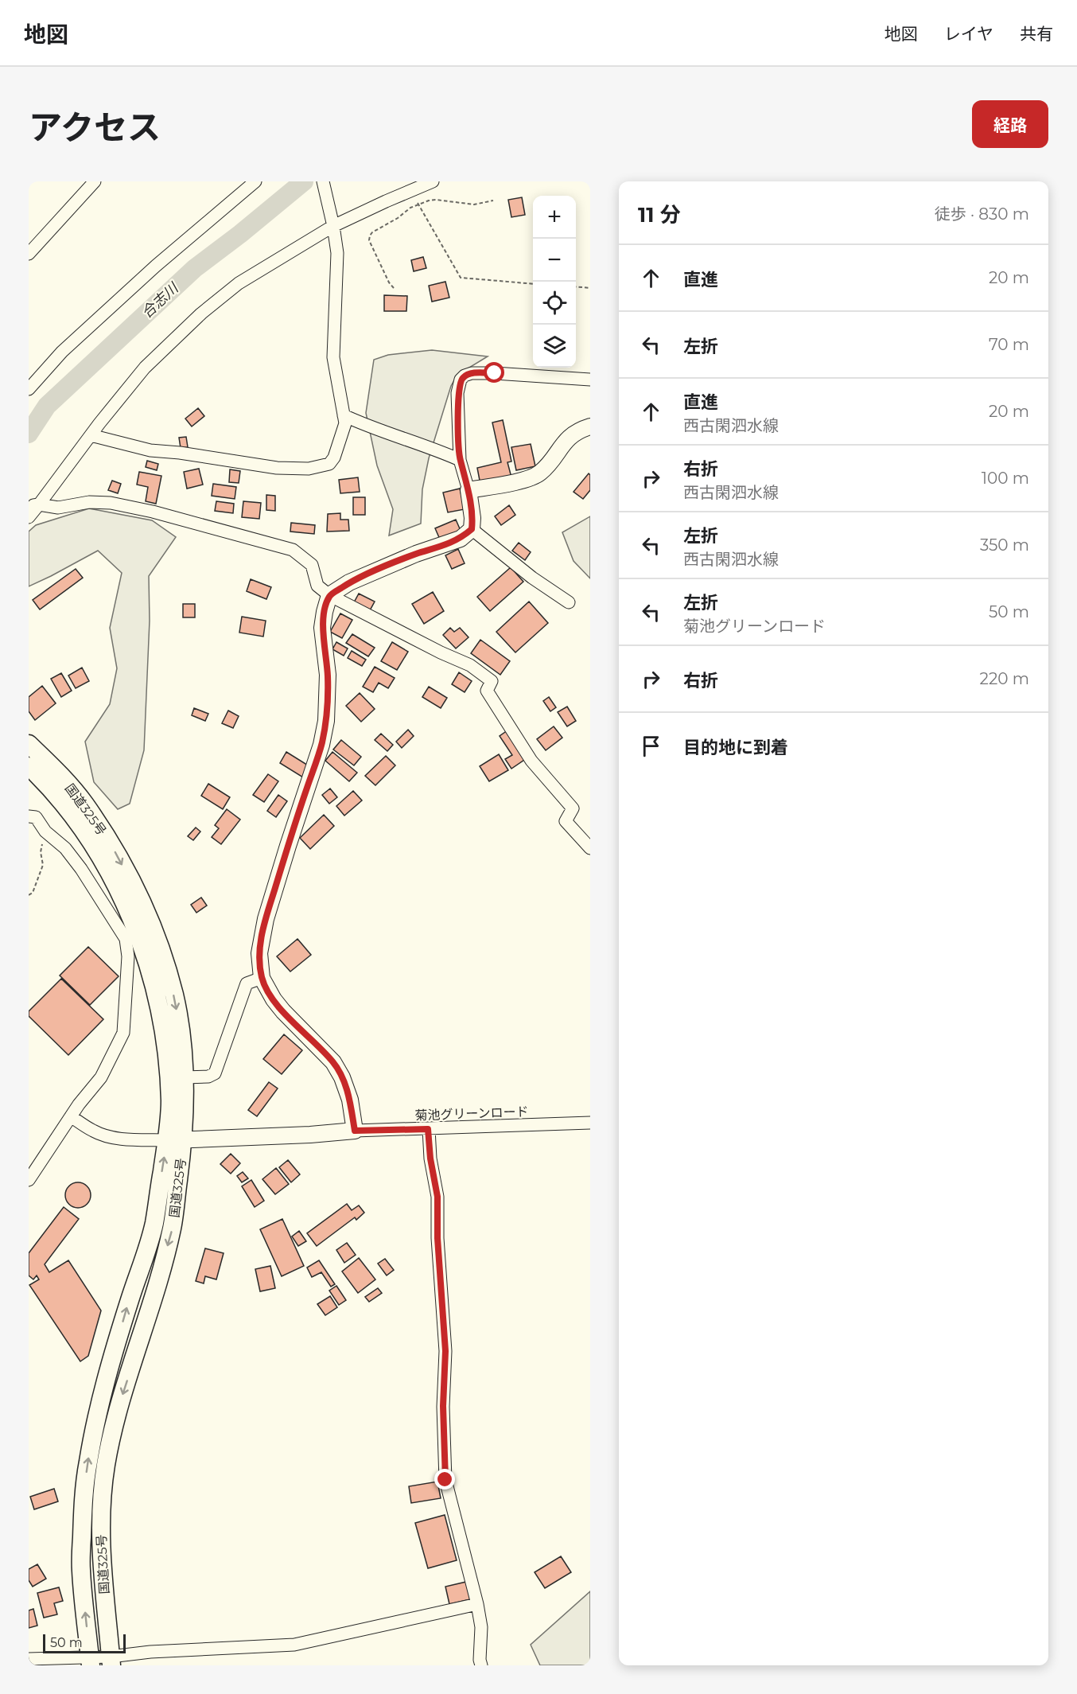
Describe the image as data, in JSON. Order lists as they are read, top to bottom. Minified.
{"streets":{"highway":["国道325号"],"street":["菊池グリーンロード"]},"water":["合志川"],"scale_bar":"50 m","page":{"header":"地図","nav":["地図","レイヤ","共有"],"title":"アクセス","buttons":"経路","heading":["11 分","徒歩 · 830 m"],"map_buttons":["+","−"],"list":[["直進","20 m"],["左折","70 m"],["直進","西古閑泗水線","20 m"],["右折","西古閑泗水線","100 m"],["左折","西古閑泗水線","350 m"],["左折","菊池グリーンロード","50 m"],["右折","220 m"],"目的地に到着"],"scale":"50 m"}}
